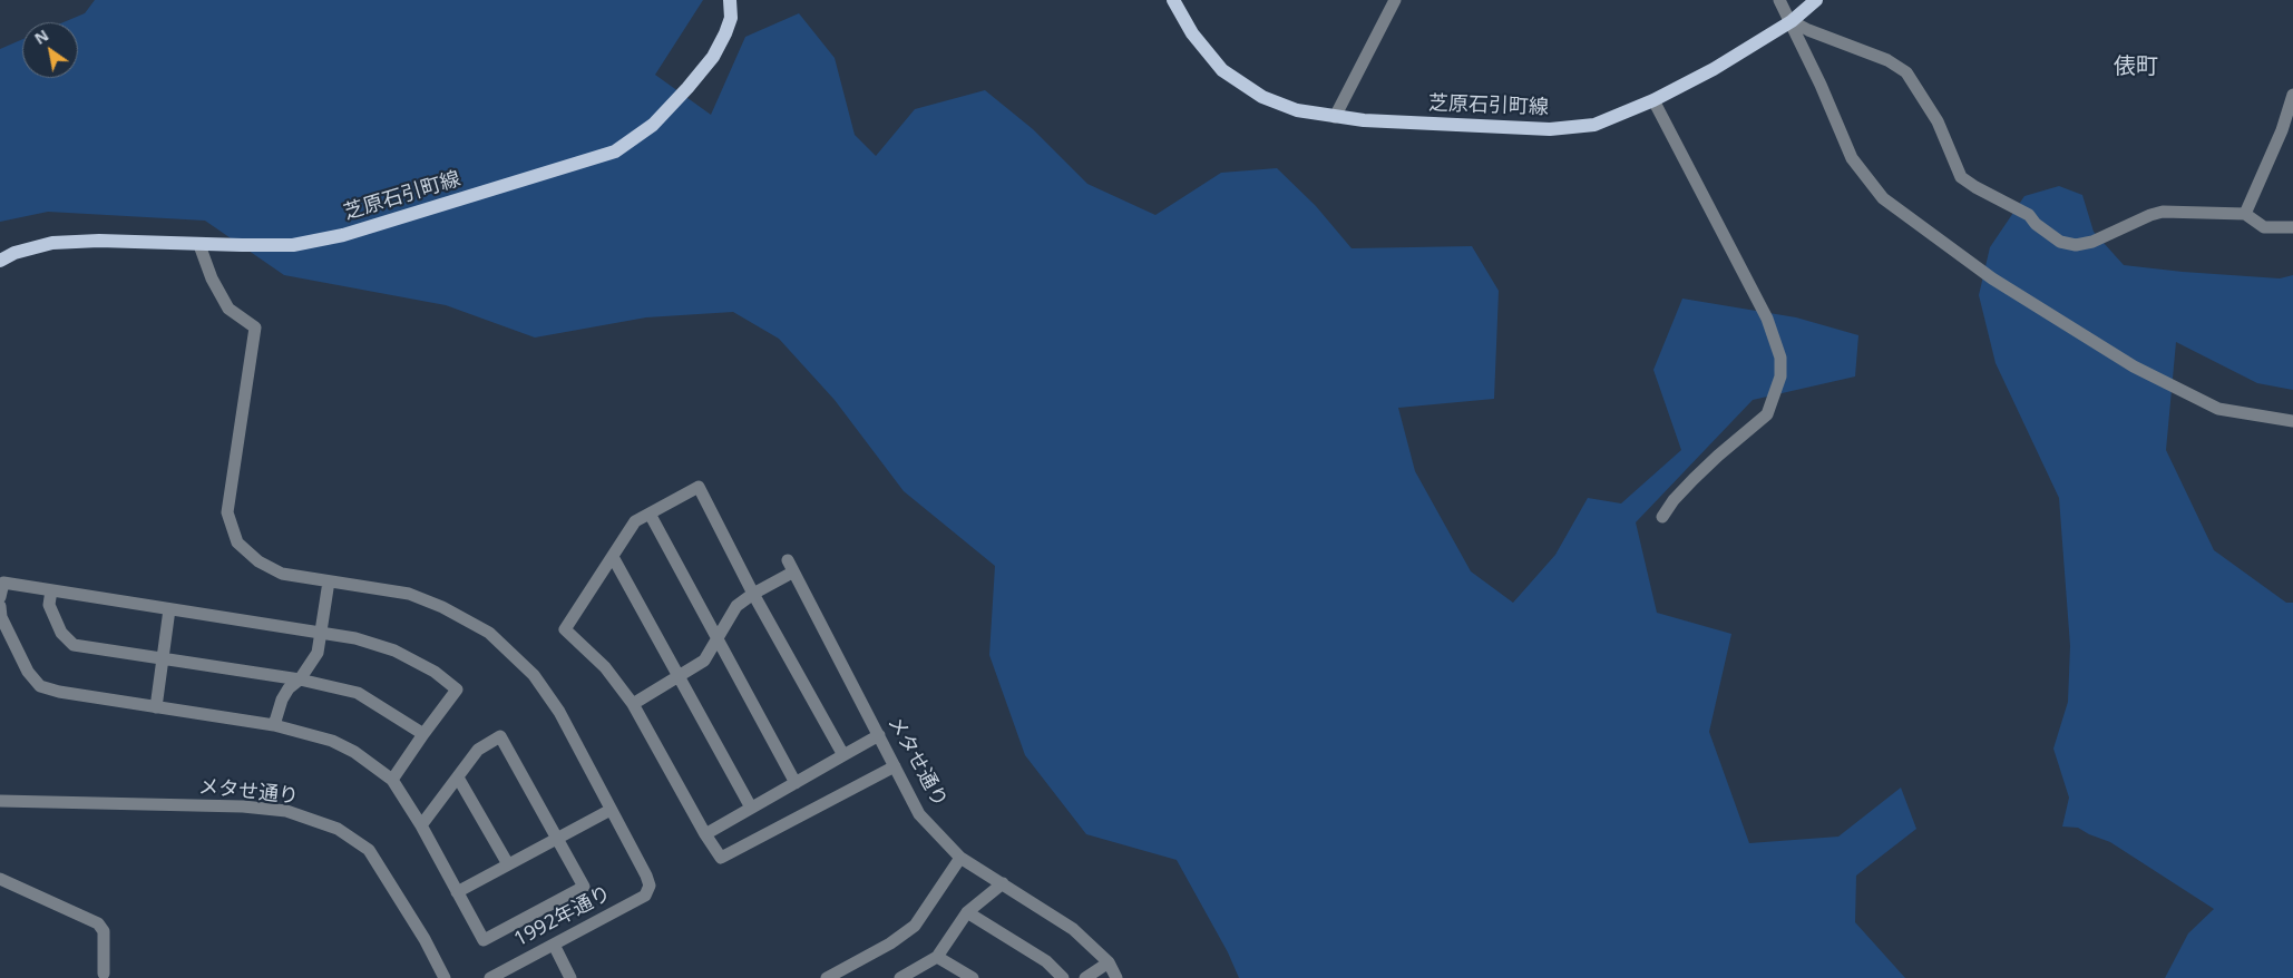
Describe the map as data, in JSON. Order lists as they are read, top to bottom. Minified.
{"streets":{"main road":["芝原石引町線"],"street":["メタせ通り","1992年通り"]},"districts":["俵町"],"north":"top left"}
